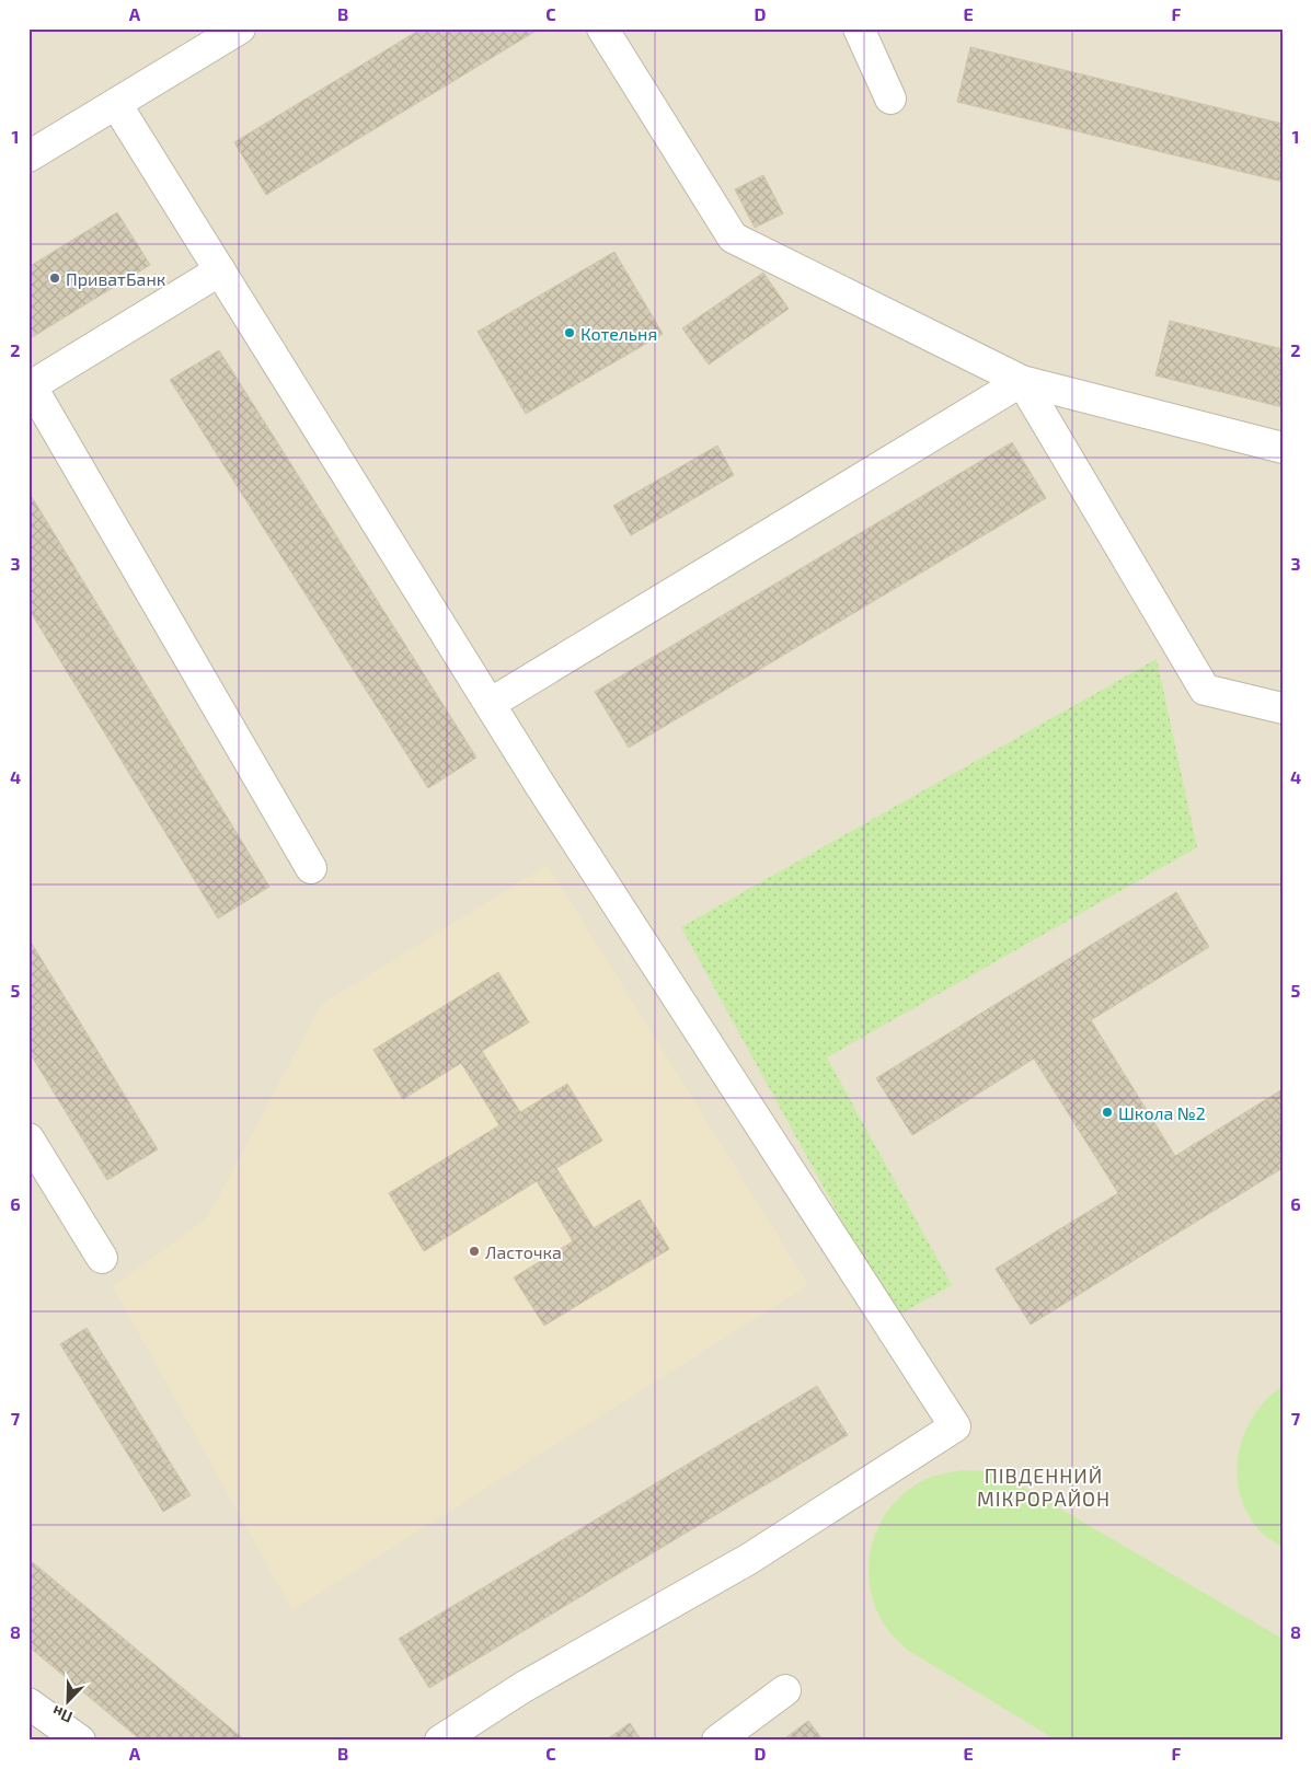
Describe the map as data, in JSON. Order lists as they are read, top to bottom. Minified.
{"districts":["ПІВДЕННИЙ МІКРОРАЙОН"],"places":["ПриватБанк","Котельня","Школа №2","Ласточка"],"north":"bottom left","grid":{"columns":["A","B","C","D","E","F"],"rows":["1","2","3","4","5","6","7","8"]}}
